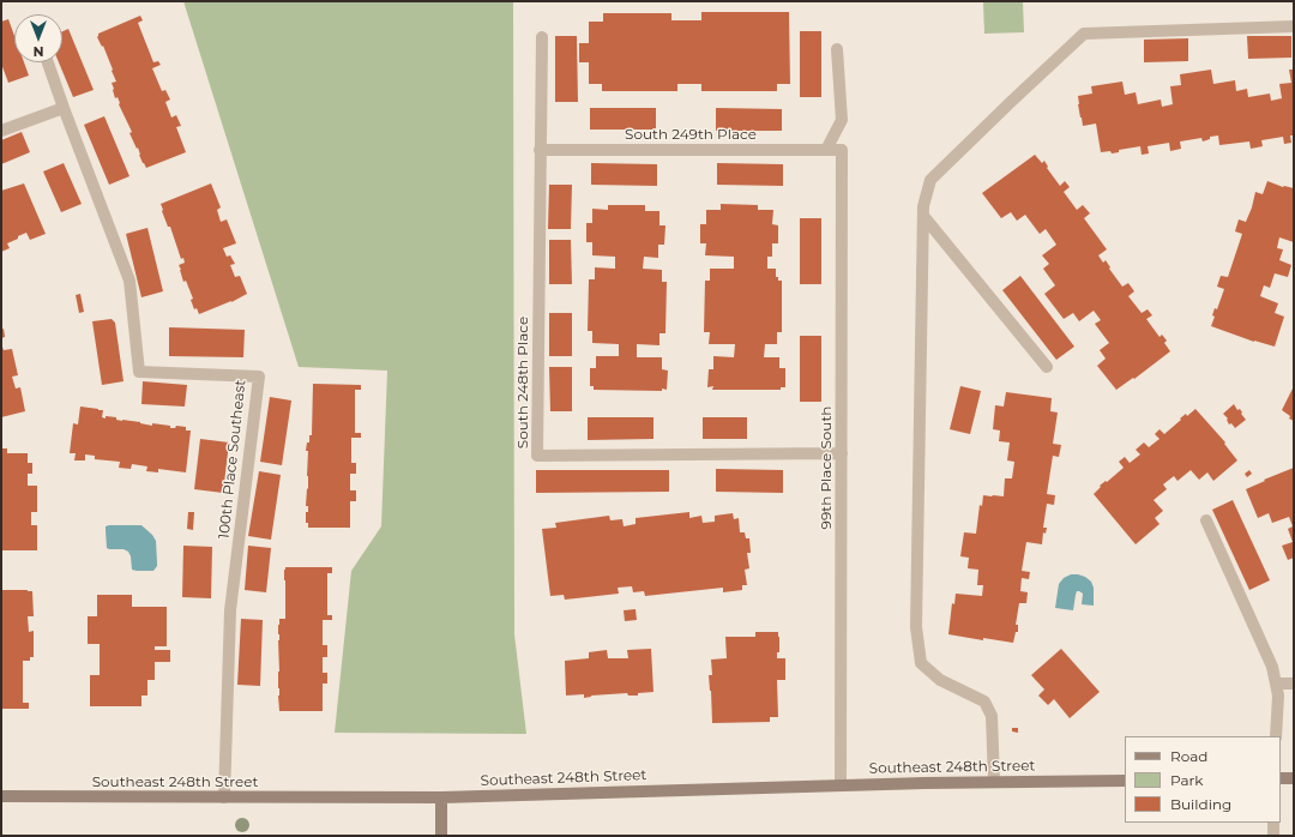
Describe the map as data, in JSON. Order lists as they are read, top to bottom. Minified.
{"streets":{"street":["South 249th Place","South 248th Place","100th Place Southeast","99th Place South","Southeast 248th Street"]},"crossings":[["South 249th Place","South 248th Place"],["South 249th Place","99th Place South"],["South 248th Place","99th Place South"],["100th Place Southeast","Southeast 248th Street"],["99th Place South","Southeast 248th Street"]],"legend":["Road","Park","Building"],"north":"bottom"}
